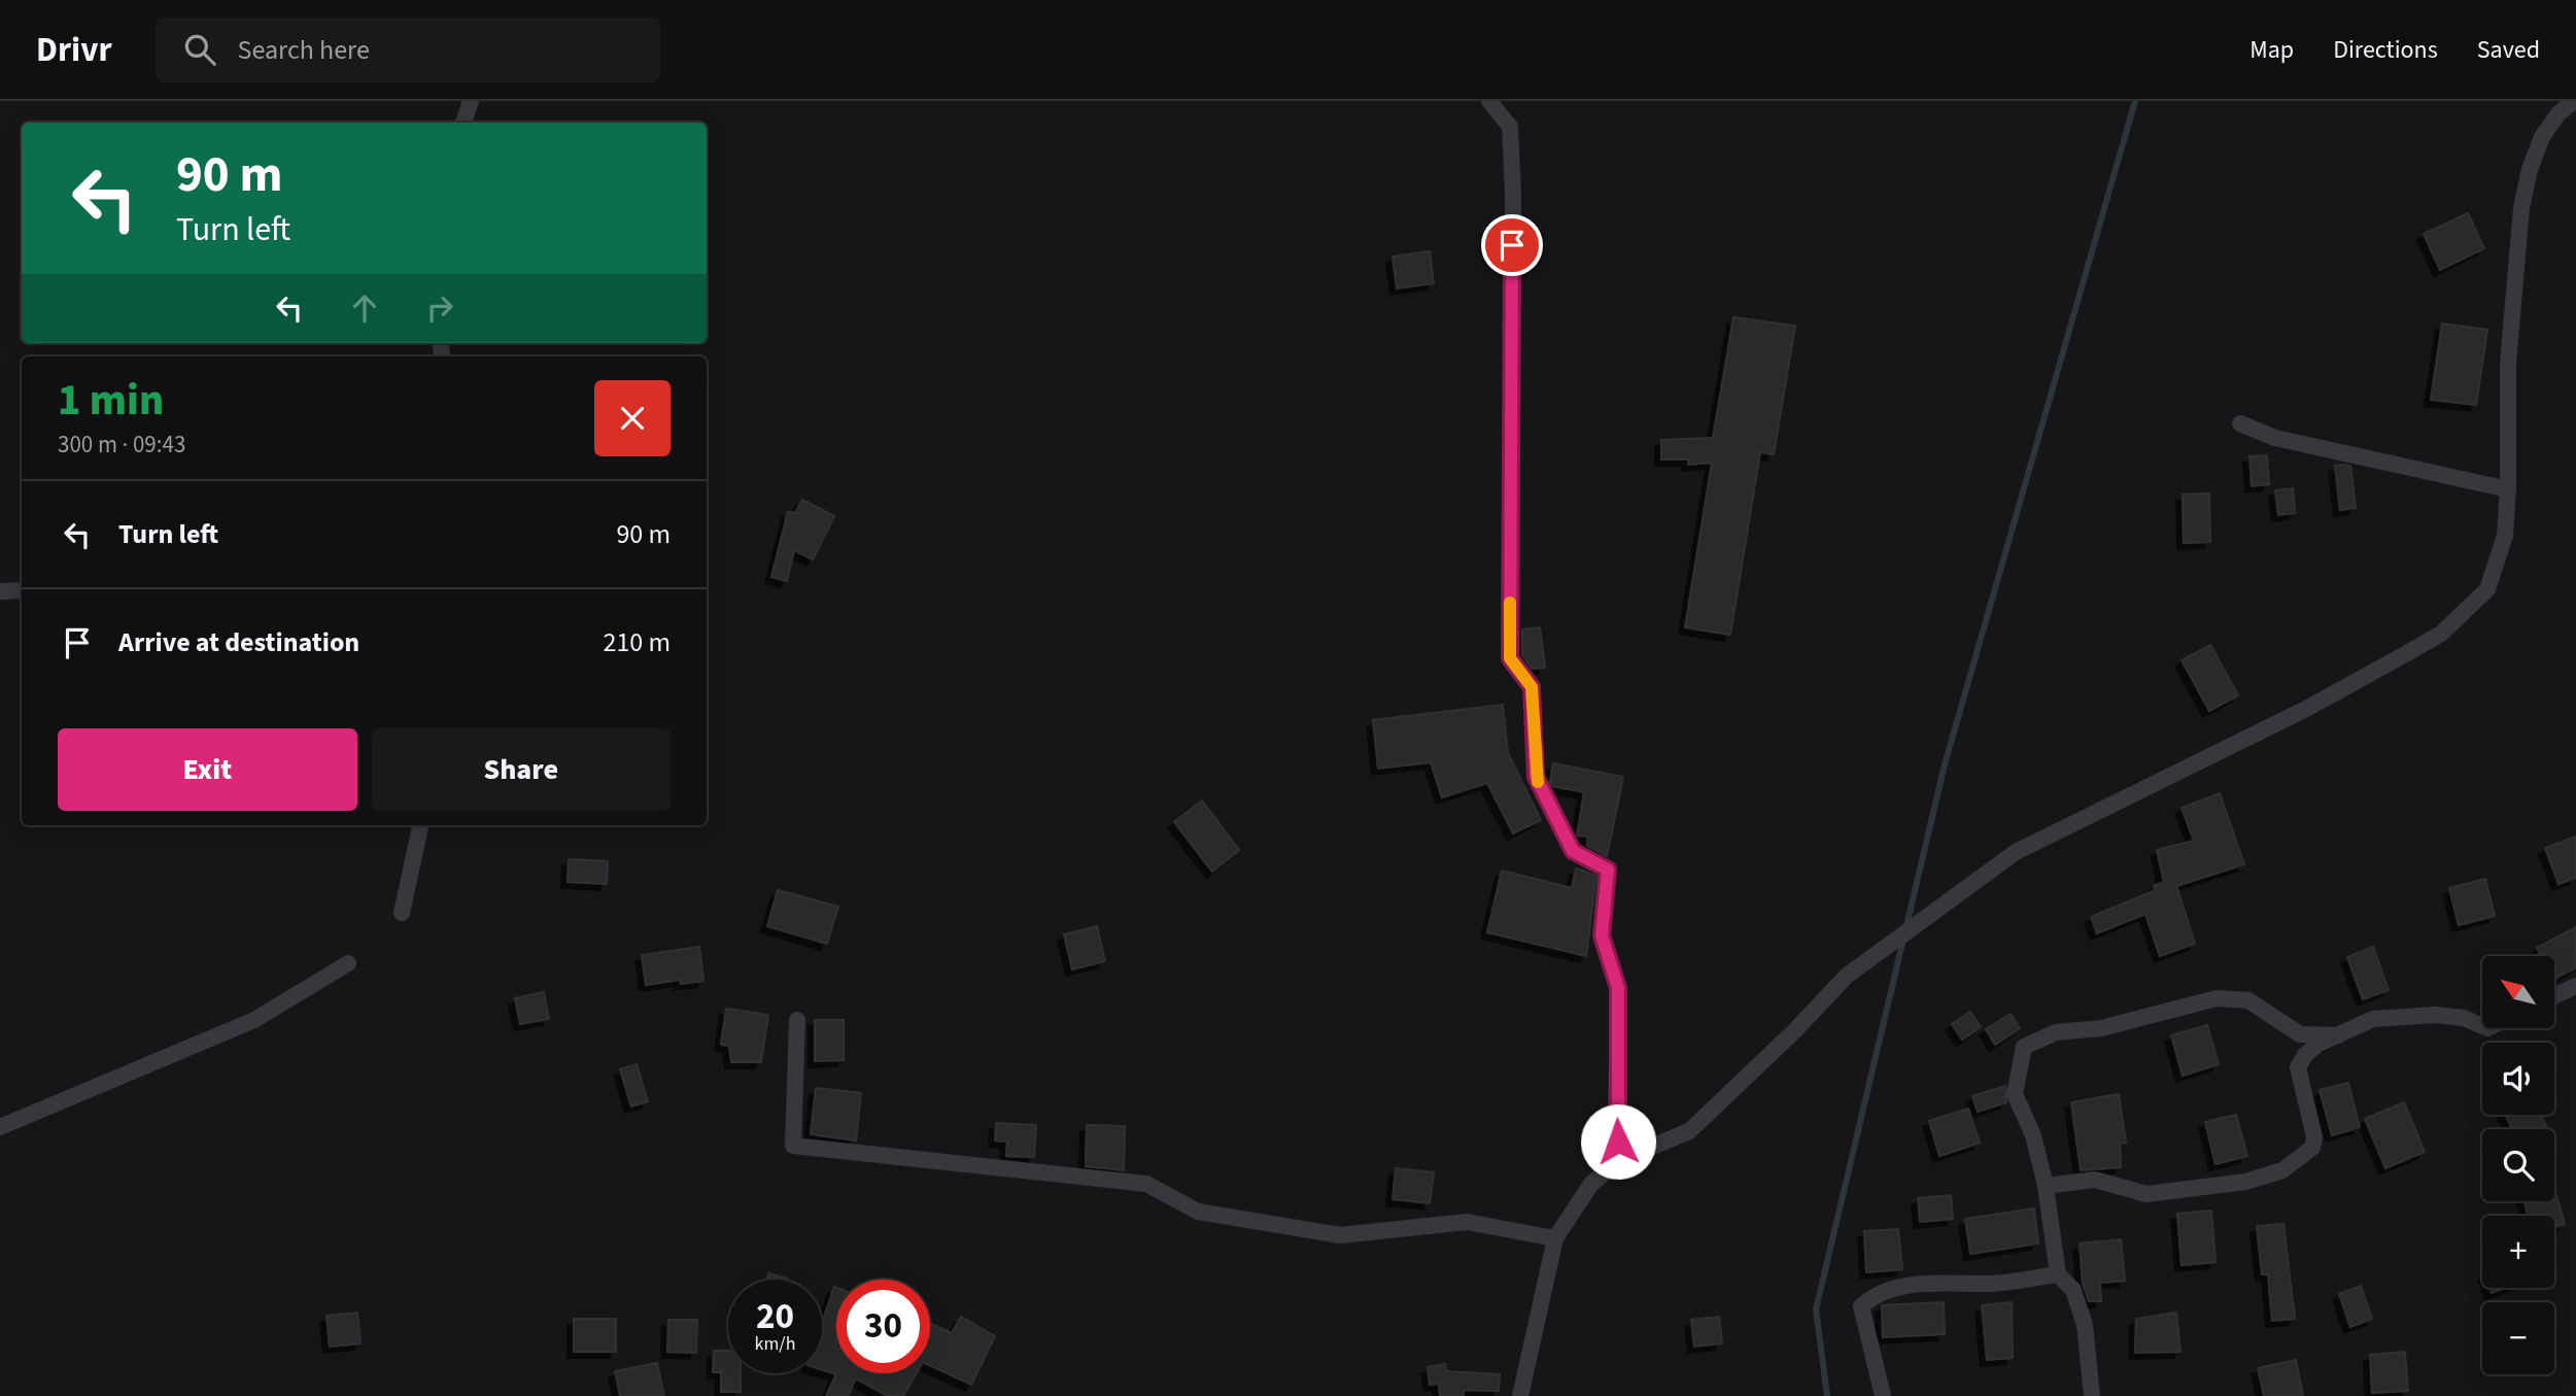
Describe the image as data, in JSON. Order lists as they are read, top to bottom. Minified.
{"north":"top left","page":{"header":"Drivr","search":"Search here","nav":["Map","Directions","Saved"],"turn":["90 m","Turn left"],"heading":["1 min","300 m · 09:43"],"list":[{"name":"Turn left","value":"90 m"},{"name":"Arrive at destination","value":"210 m"}],"buttons":["Exit","Share"],"map_buttons":["+","−"],"speed":"20 km/h","limit":"30"}}
